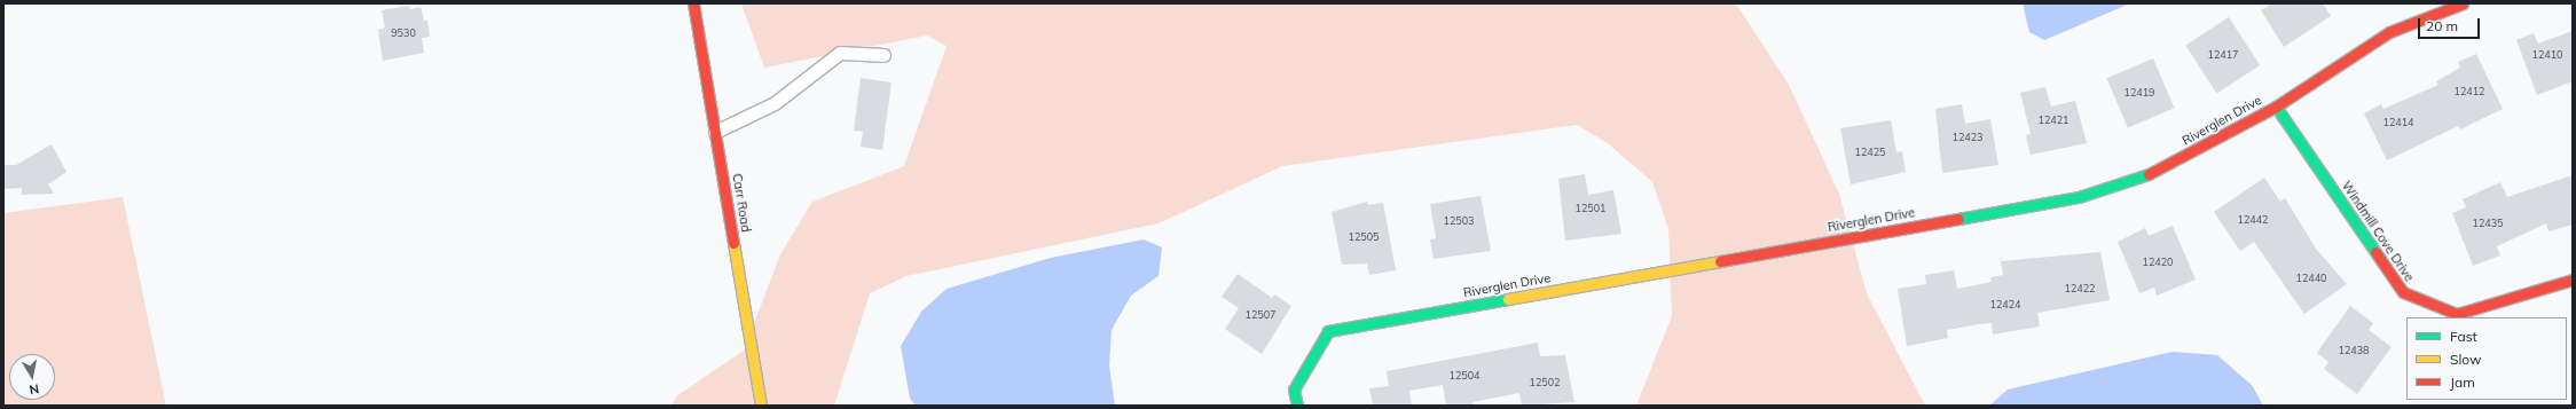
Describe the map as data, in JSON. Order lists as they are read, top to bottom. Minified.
{"streets":{"street":["Riverglen Drive","Carr Road","Windmill Cove Drive"]},"crossings":[["Riverglen Drive","Windmill Cove Drive"]],"house_numbers":["9530","12417","12410","12412","12419","12421","12414","12423","12425","12501","12442","12503","12435","12505","12420","12440","12422","12424","12507","12438","12504","12502"],"legend":["Fast","Slow","Jam"],"scale_bar":"20 m","north":"bottom"}
